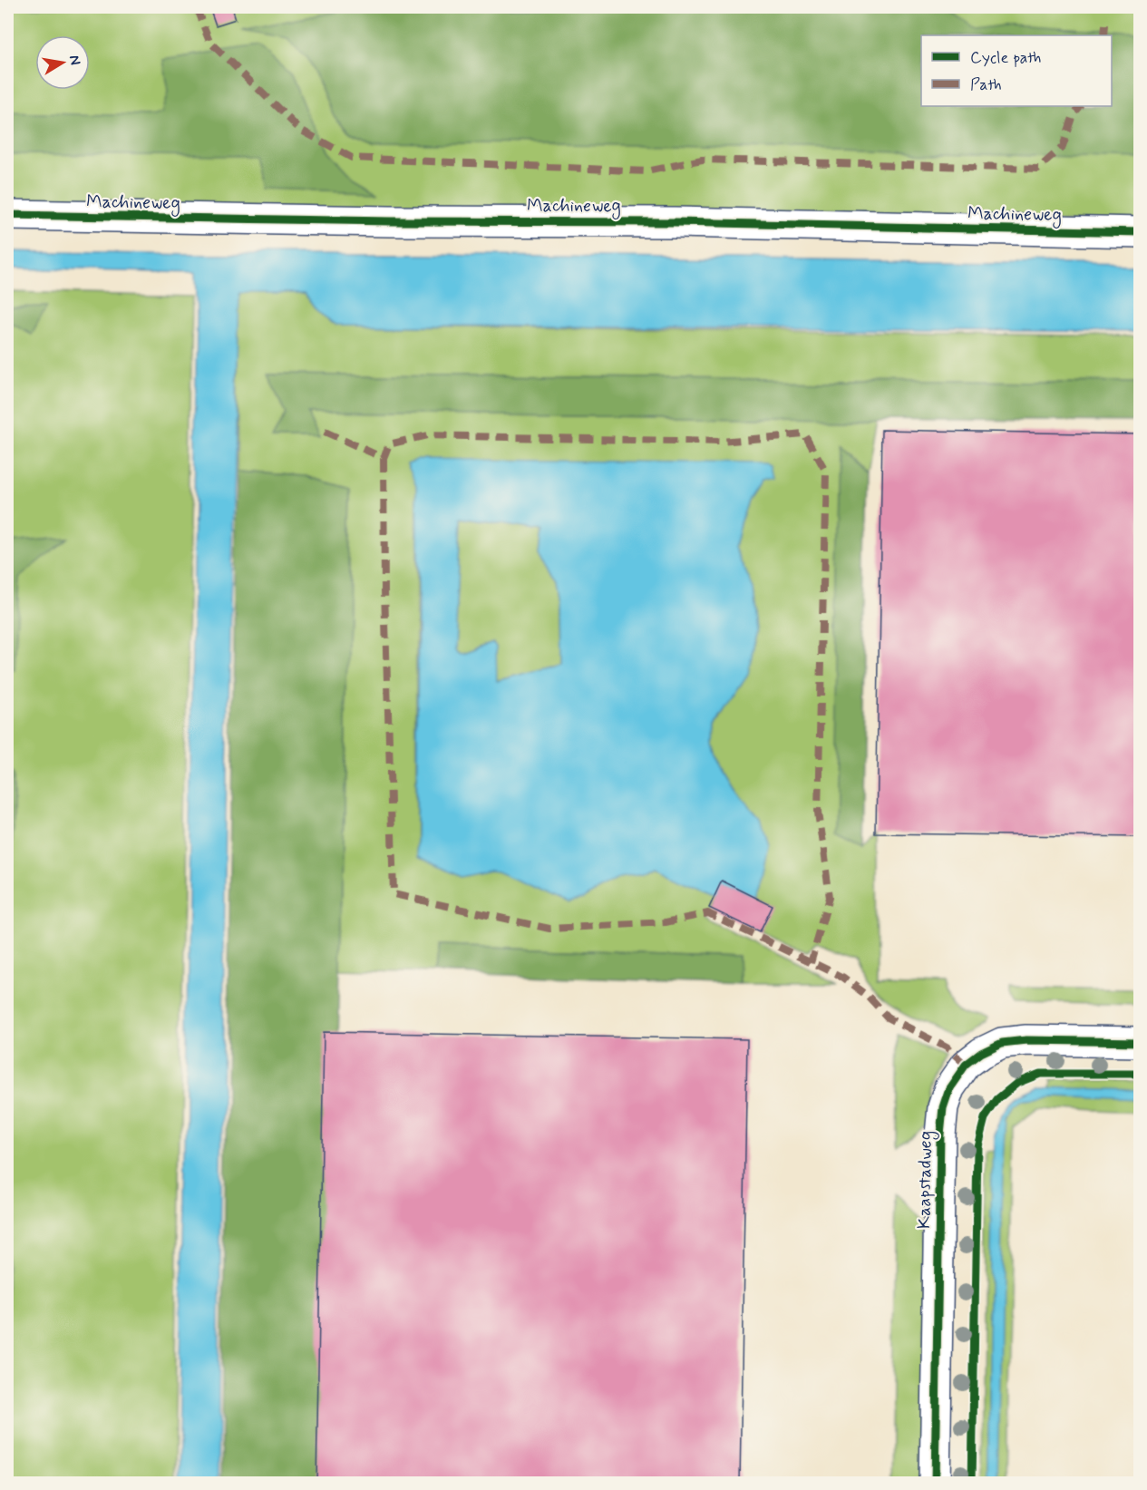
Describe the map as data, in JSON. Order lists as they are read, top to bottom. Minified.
{"streets":{"street":["Machineweg","Kaapstadweg"]},"legend":["Cycle path","Path"],"north":"right"}
